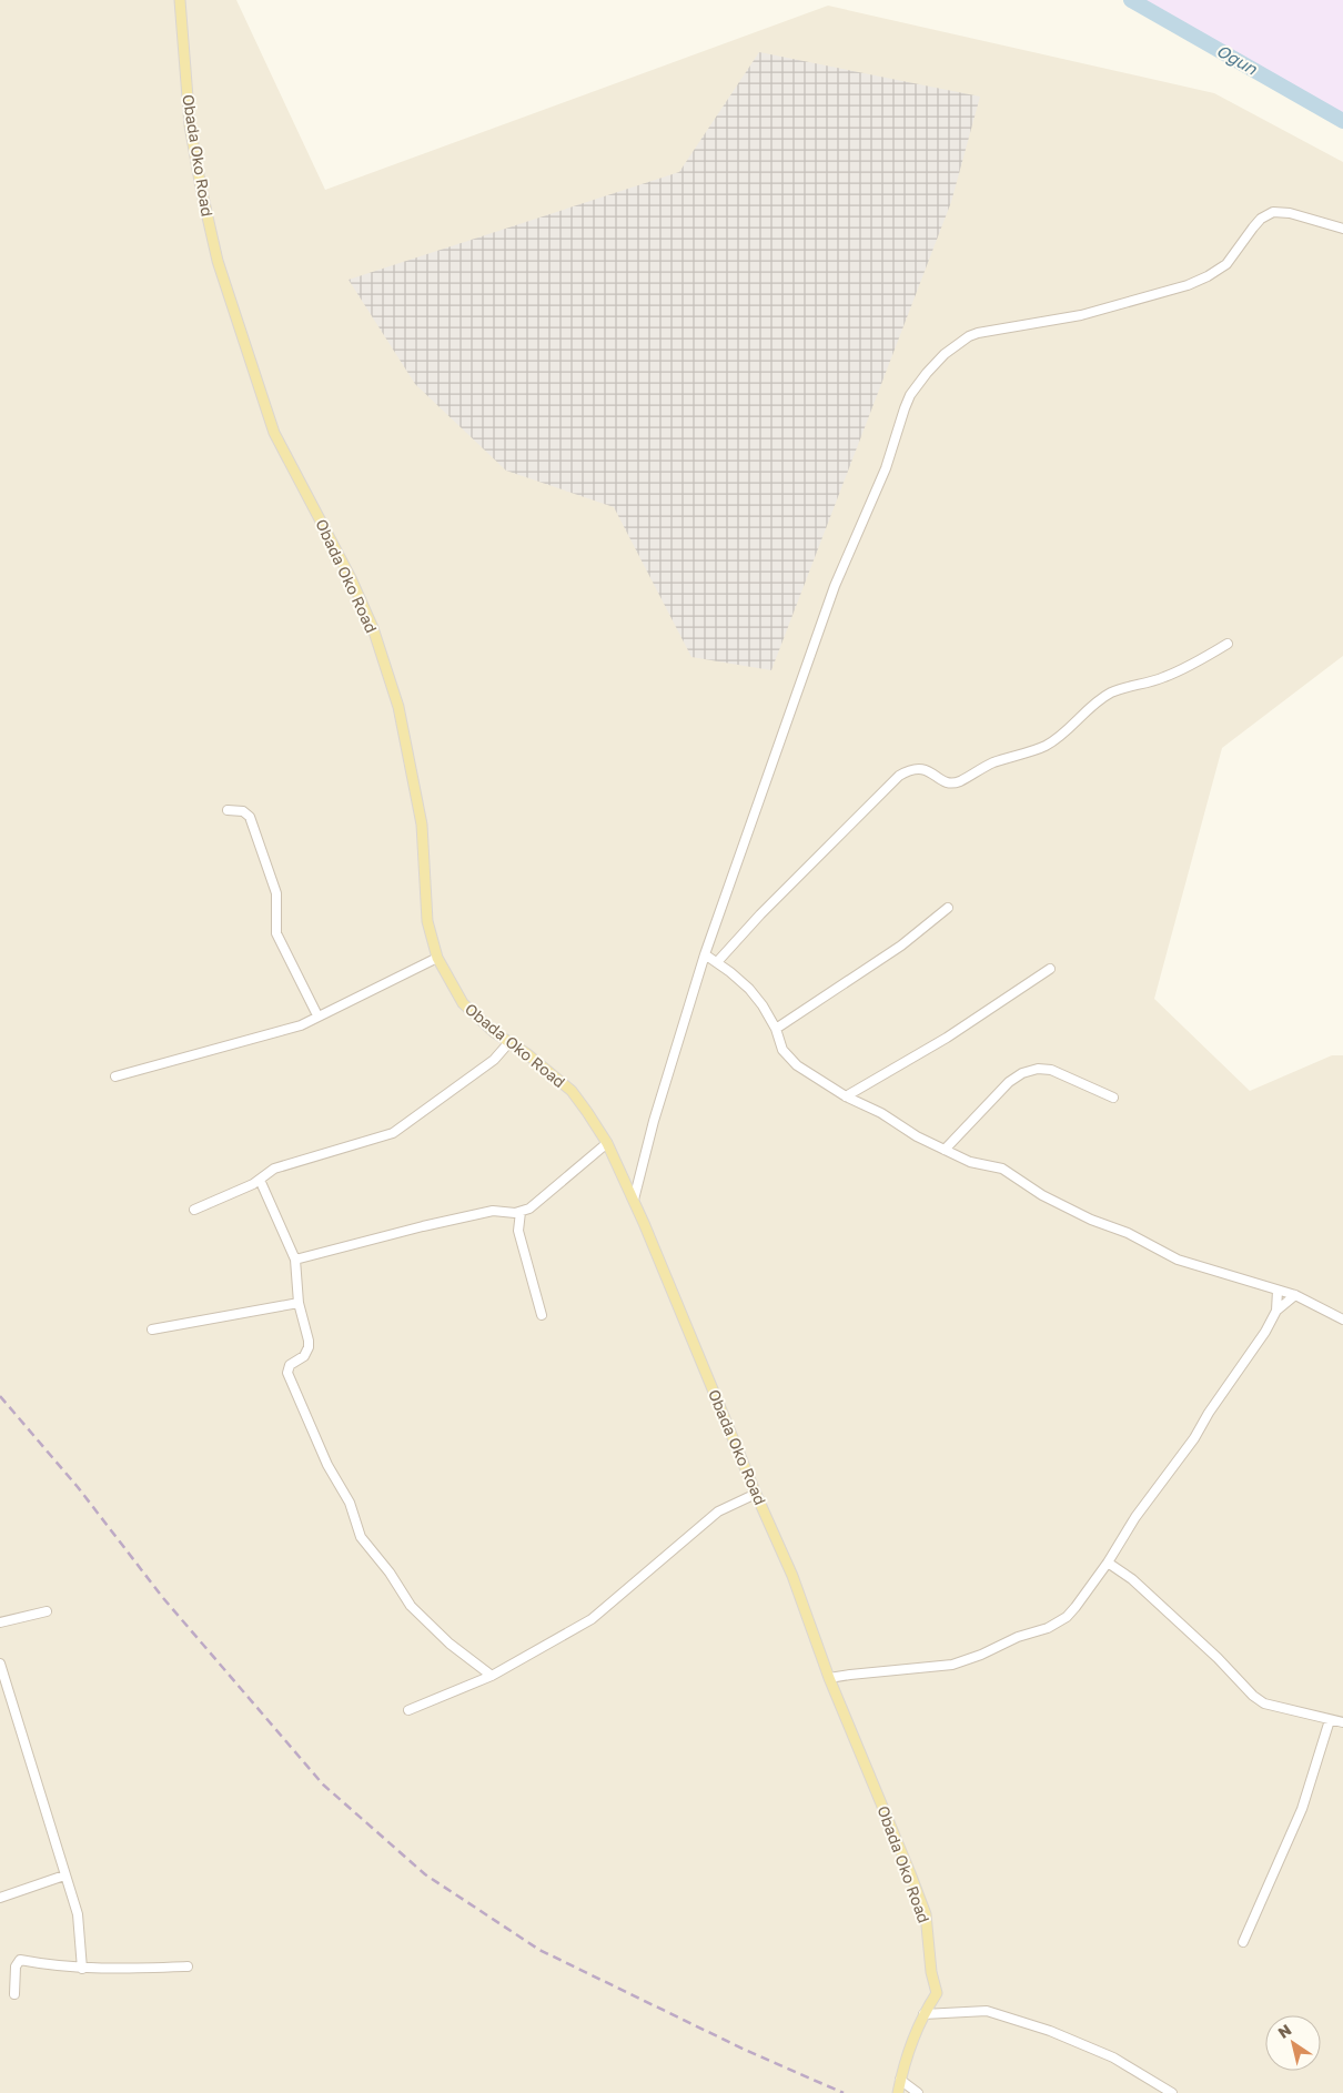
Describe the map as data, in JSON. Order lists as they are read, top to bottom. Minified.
{"streets":{"main road":["Obada Oko Road"]},"water":["Ogun"],"north":"top left"}
